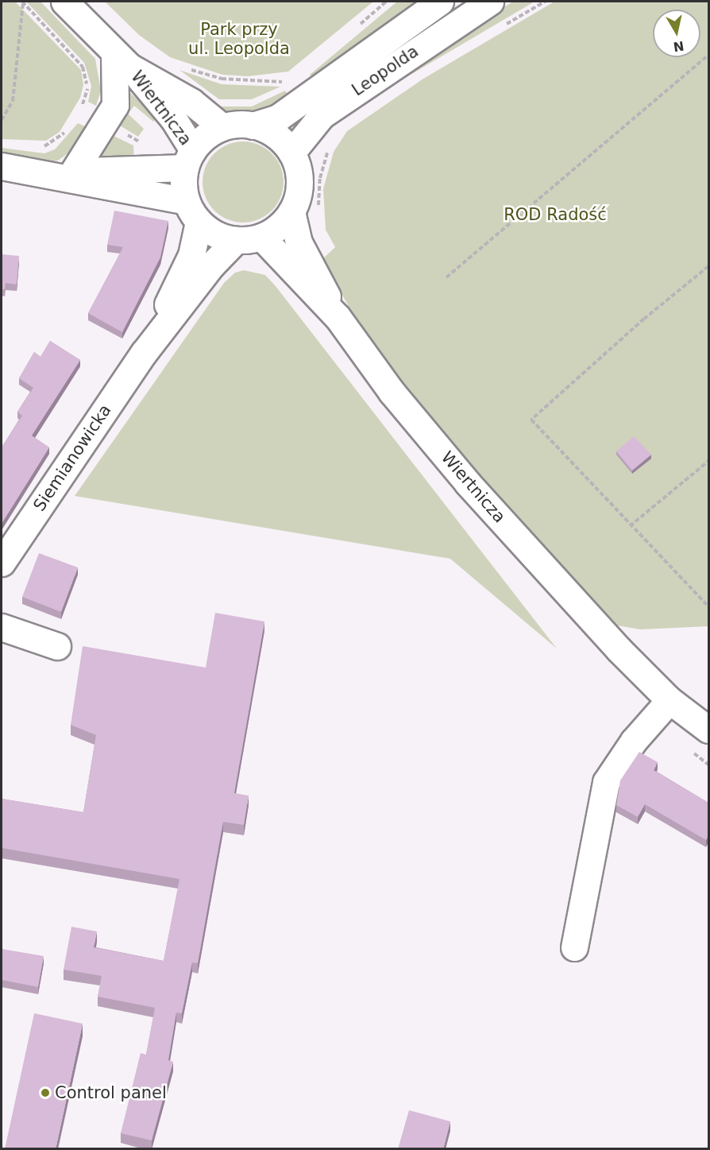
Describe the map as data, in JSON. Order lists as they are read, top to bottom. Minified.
{"streets":{"street":["Leopolda","Wiertnicza","Siemianowicka"]},"crossings":[["Leopolda","Wiertnicza"],["Leopolda","Siemianowicka"],["Wiertnicza","Siemianowicka"]],"parks":["Park przy ul. Leopolda","ROD Radość"],"places":["Control panel"],"north":"bottom"}
